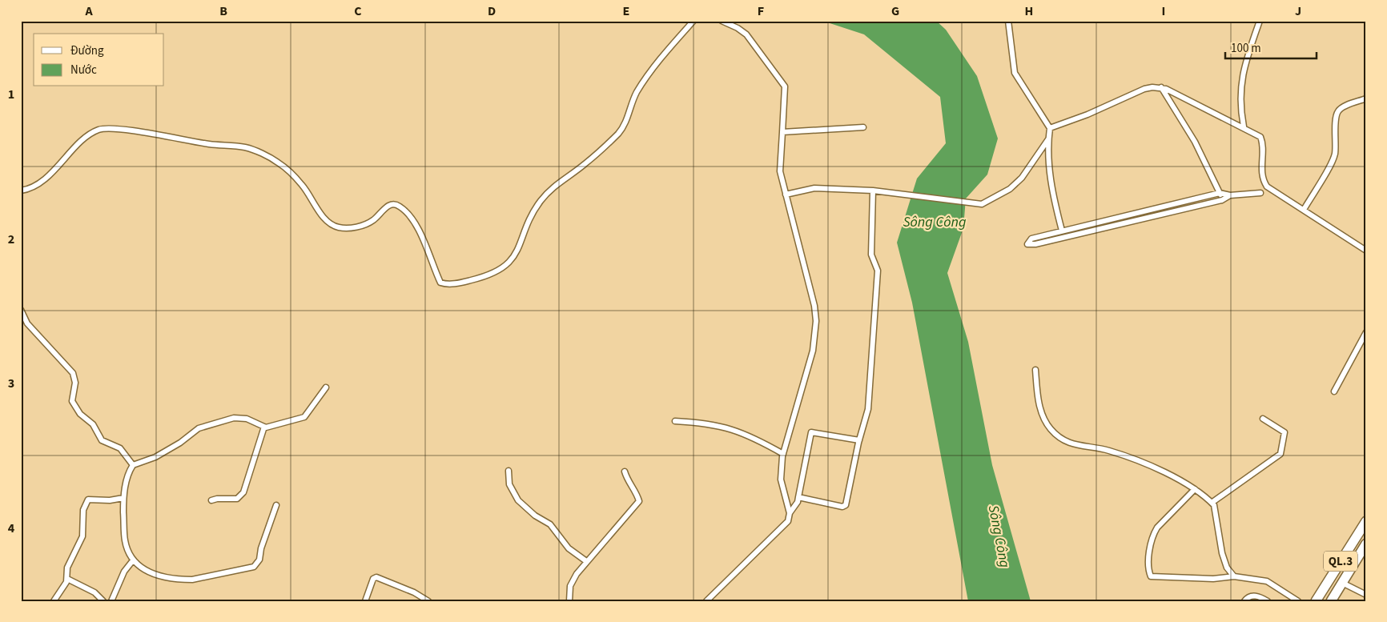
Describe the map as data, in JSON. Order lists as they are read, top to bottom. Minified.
{"streets":{"highway":["QL.3"]},"water":["Sông Công"],"legend":["Đường","Nước"],"scale_bar":"100 m","grid":{"columns":["A","B","C","D","E","F","G","H","I","J"],"rows":["1","2","3","4"]}}
